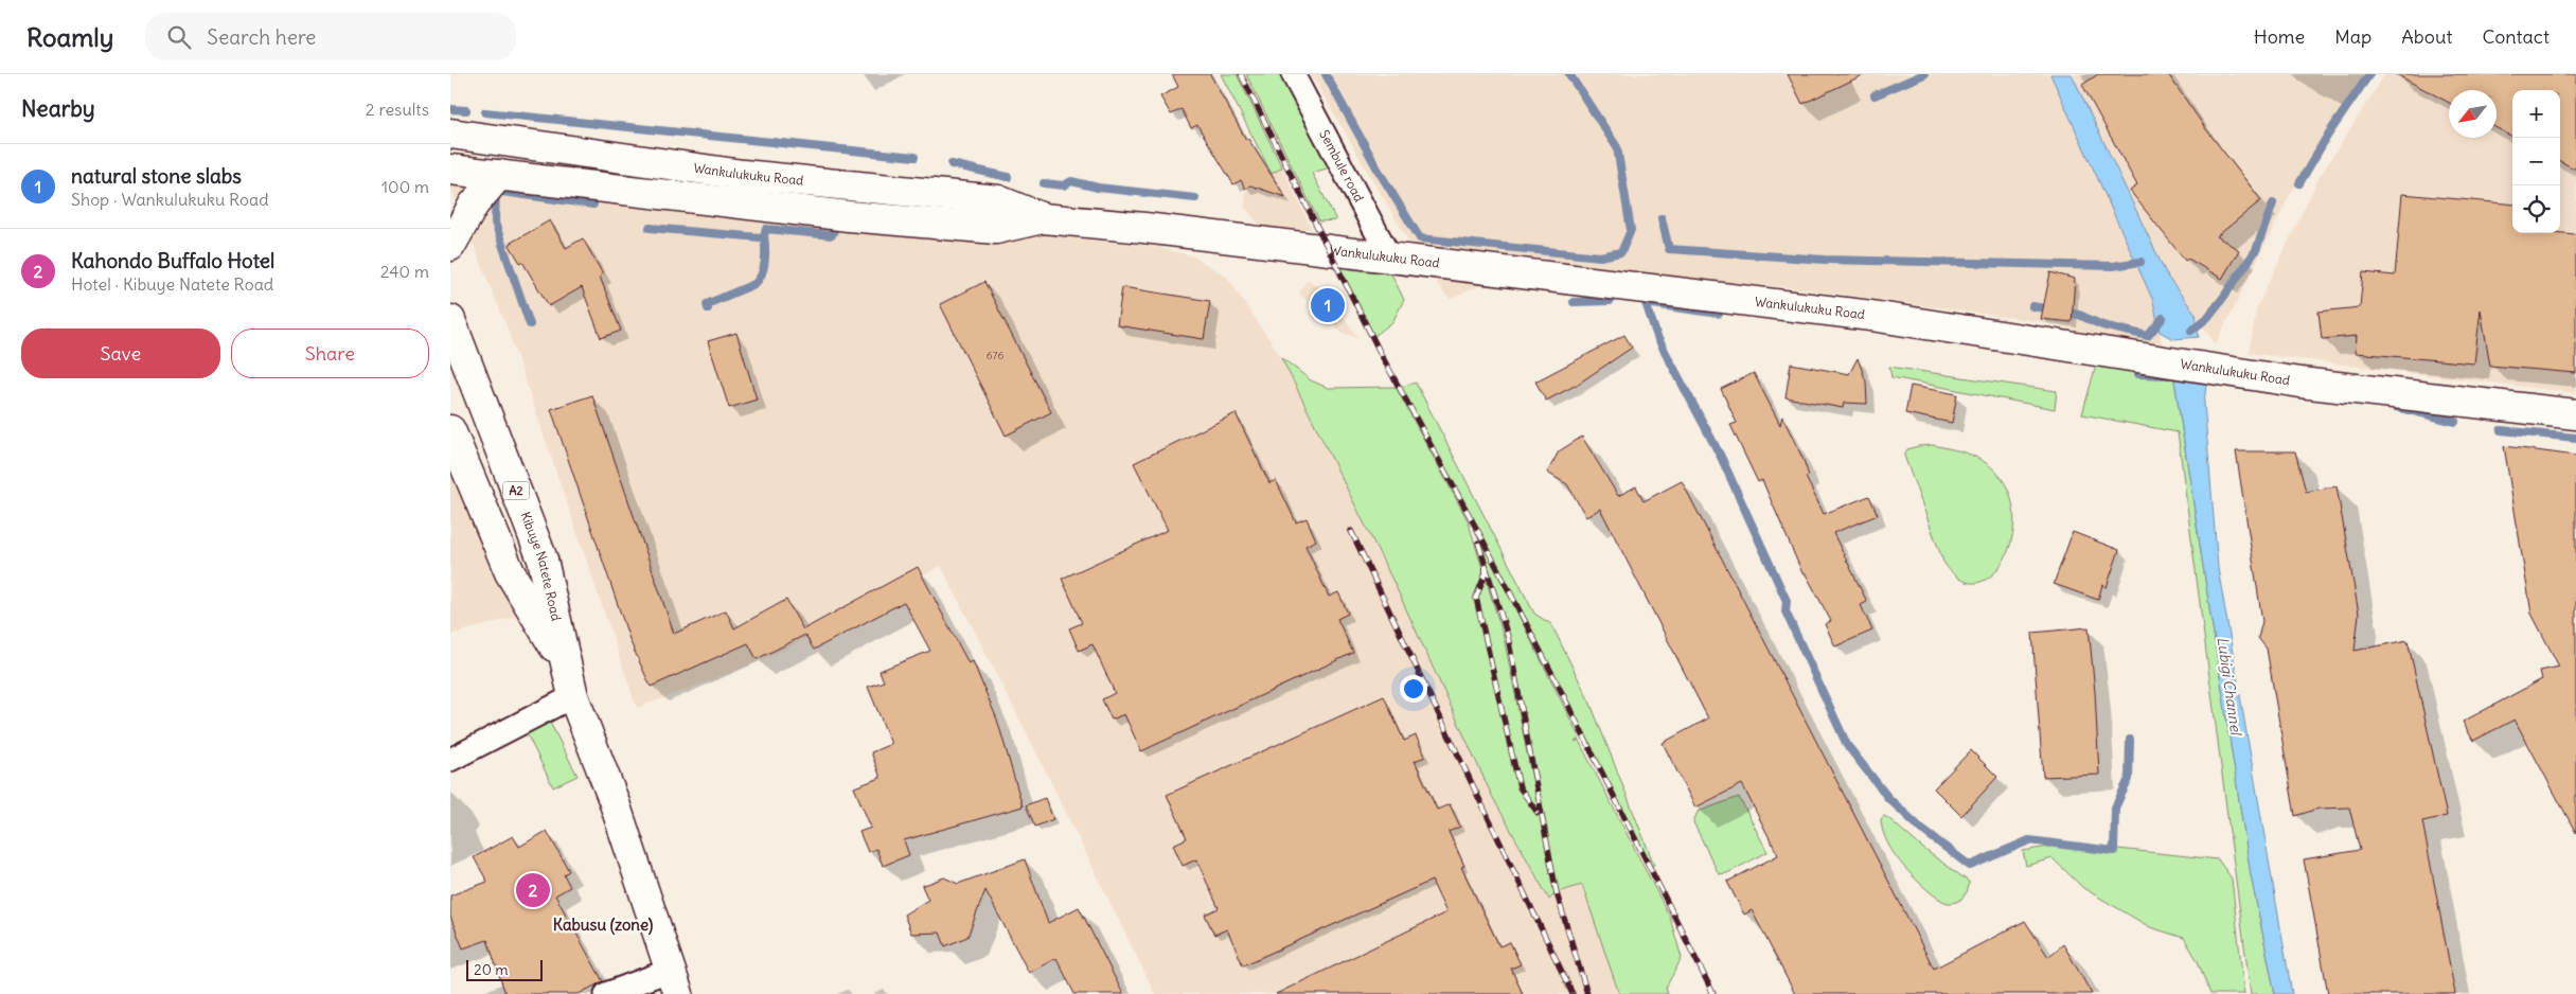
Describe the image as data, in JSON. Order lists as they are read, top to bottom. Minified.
{"streets":{"main road":["Wankulukuku Road","A2","Kibuye Natete Road"],"street":["Sembule road"]},"crossings":[["Sembule road","Wankulukuku Road"]],"districts":["Kabusu (zone)"],"water":["Lubigi Channel"],"house_numbers":["676"],"scale_bar":"20 m","north":"bottom left","page":{"header":"Roamly","search":"Search here","nav":["Home","Map","About","Contact"],"heading":["Nearby","2 results"],"map_buttons":["+","−"],"list":[{"mark":"1","name":"natural stone slabs","note":"Shop · Wankulukuku Road","value":"100 m"},{"mark":"2","name":"Kahondo Buffalo Hotel","note":"Hotel · Kibuye Natete Road","value":"240 m"}],"pins":["1","2"],"buttons":["Save","Share"],"scale":"20 m"}}
